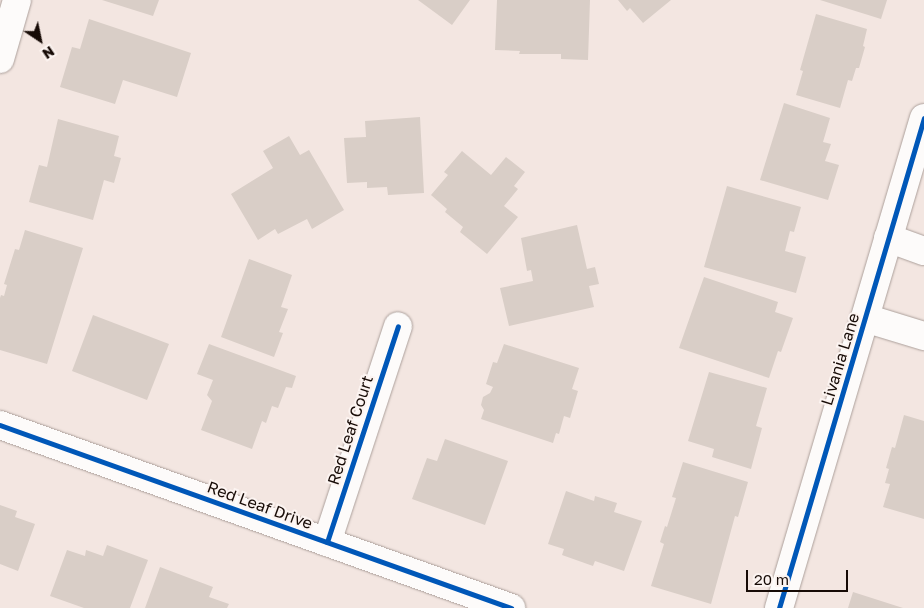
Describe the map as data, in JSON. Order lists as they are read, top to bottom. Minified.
{"streets":{"street":["Livania Lane","Red Leaf Court","Red Leaf Drive"]},"crossings":[["Red Leaf Court","Red Leaf Drive"]],"scale_bar":"20 m","north":"bottom right"}
